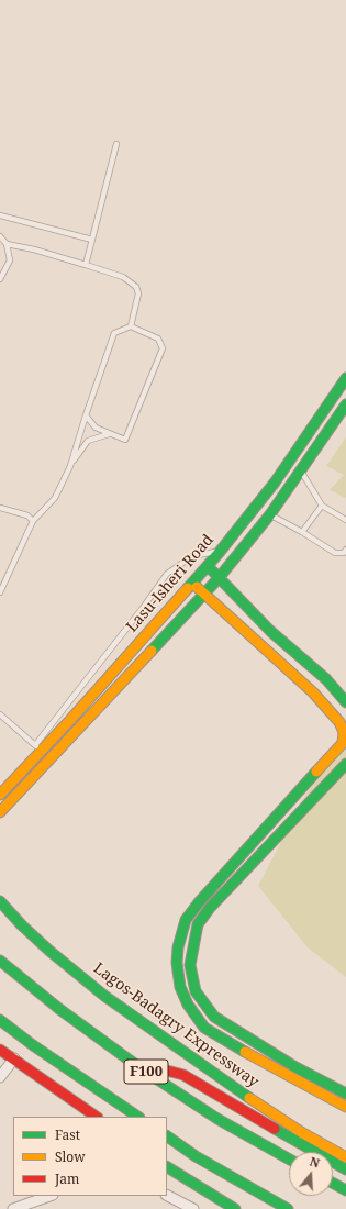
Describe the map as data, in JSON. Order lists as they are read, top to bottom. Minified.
{"streets":{"main road":["Lasu-Isheri Road","Lagos-Badagry Expressway","F100"]},"legend":["Fast","Slow","Jam"],"north":"top"}
